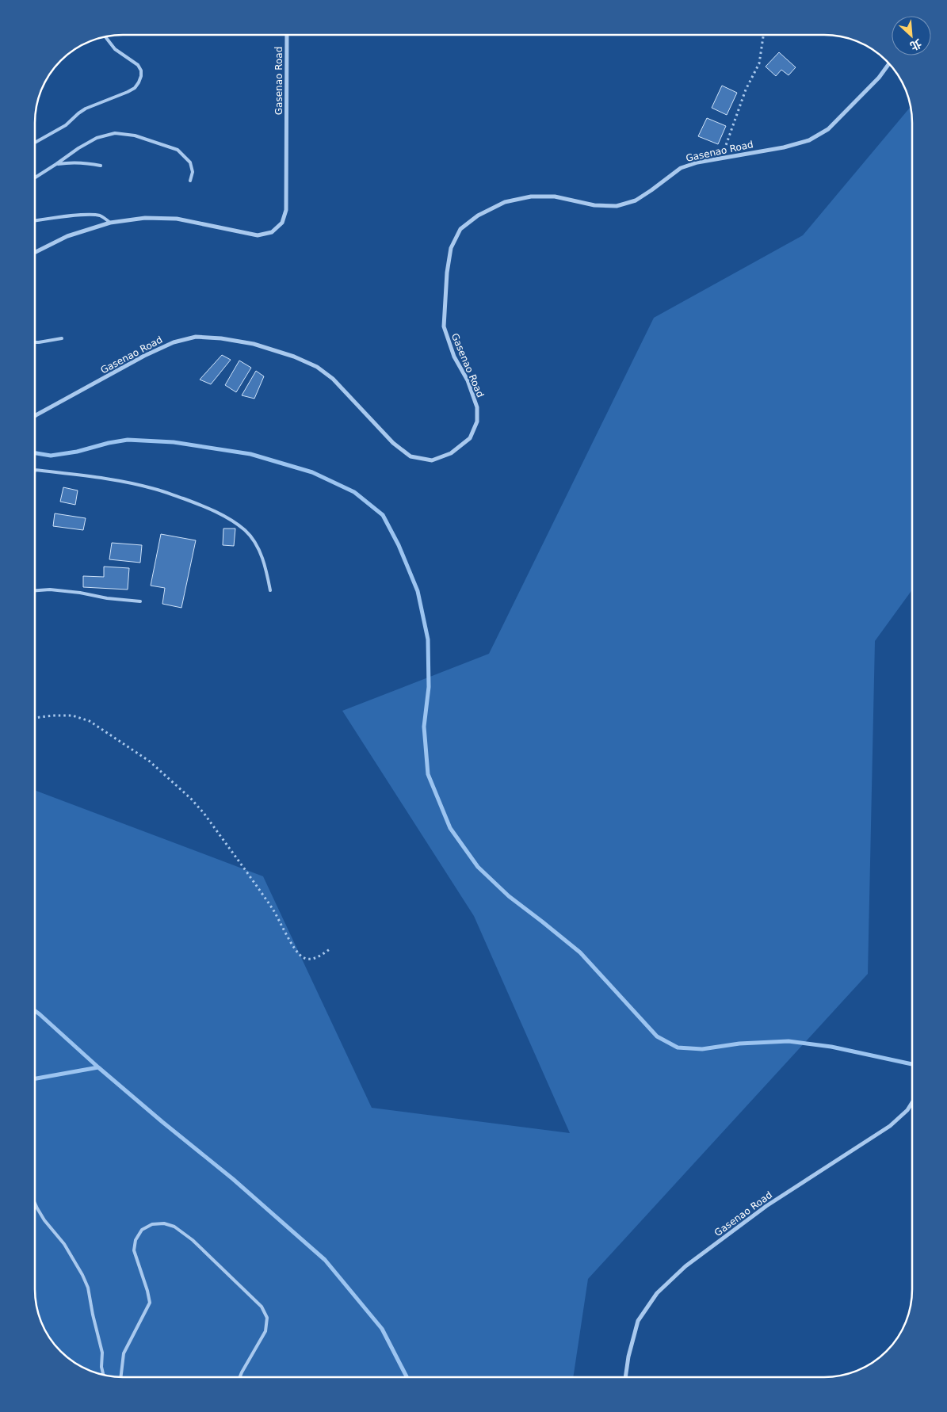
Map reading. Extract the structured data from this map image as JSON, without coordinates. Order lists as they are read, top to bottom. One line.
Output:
{"streets":{"street":["Gasenao Road"]},"north":"bottom right"}
